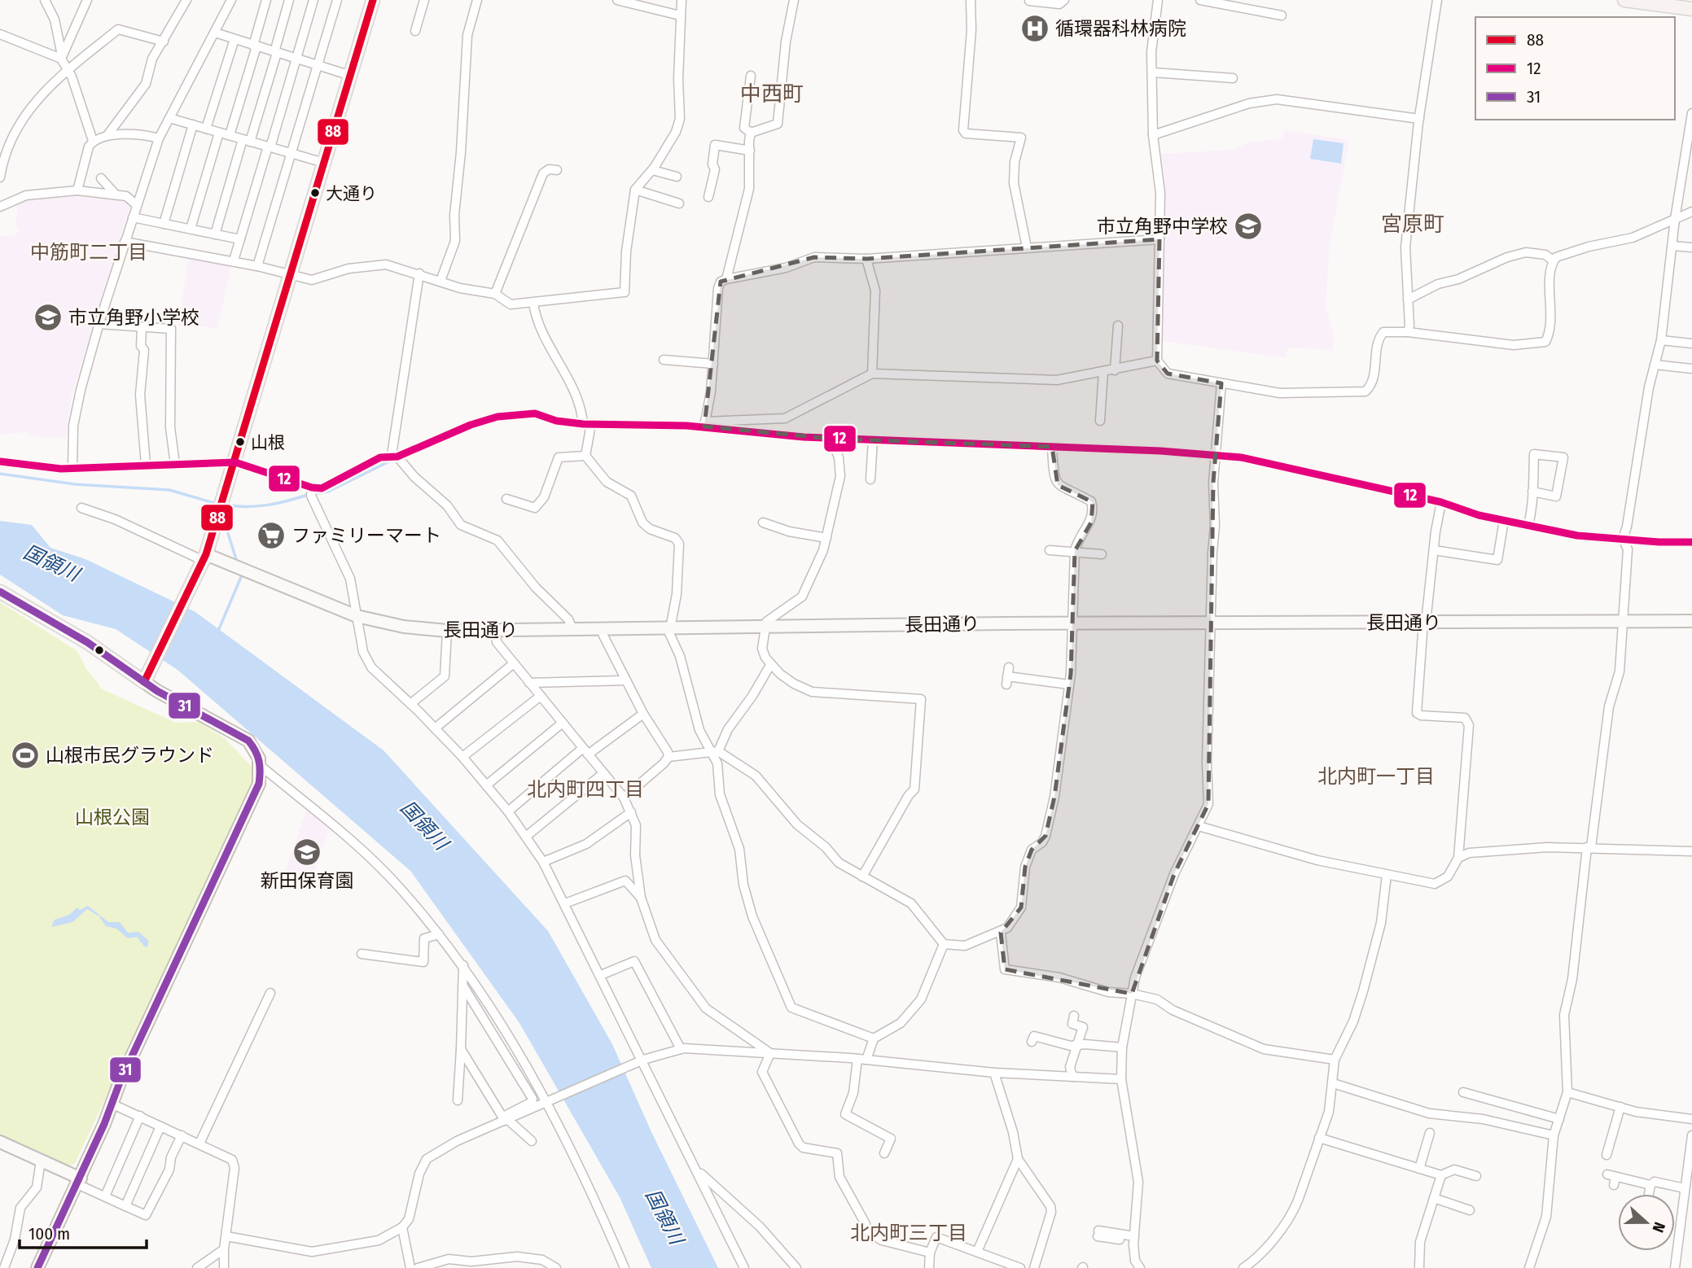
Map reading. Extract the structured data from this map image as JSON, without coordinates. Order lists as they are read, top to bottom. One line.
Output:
{"streets":{"street":["長田通り"]},"districts":["中西町","宮原町","中筋町二丁目","北内町一丁目","北内町四丁目","北内町三丁目"],"water":["国領川"],"parks":["山根公園"],"places":{"hospital":["循環器科林病院"],"other":["大通り","山根"],"school or university":["市立角野中学校","市立角野小学校","新田保育園"],"supermarket":["ファミリーマート"],"sports":["山根市民グラウンド"]},"lines":["transit line 88","transit line 12","transit line 31"],"legend":["88","12","31"],"scale_bar":"100 m","north":"right"}
